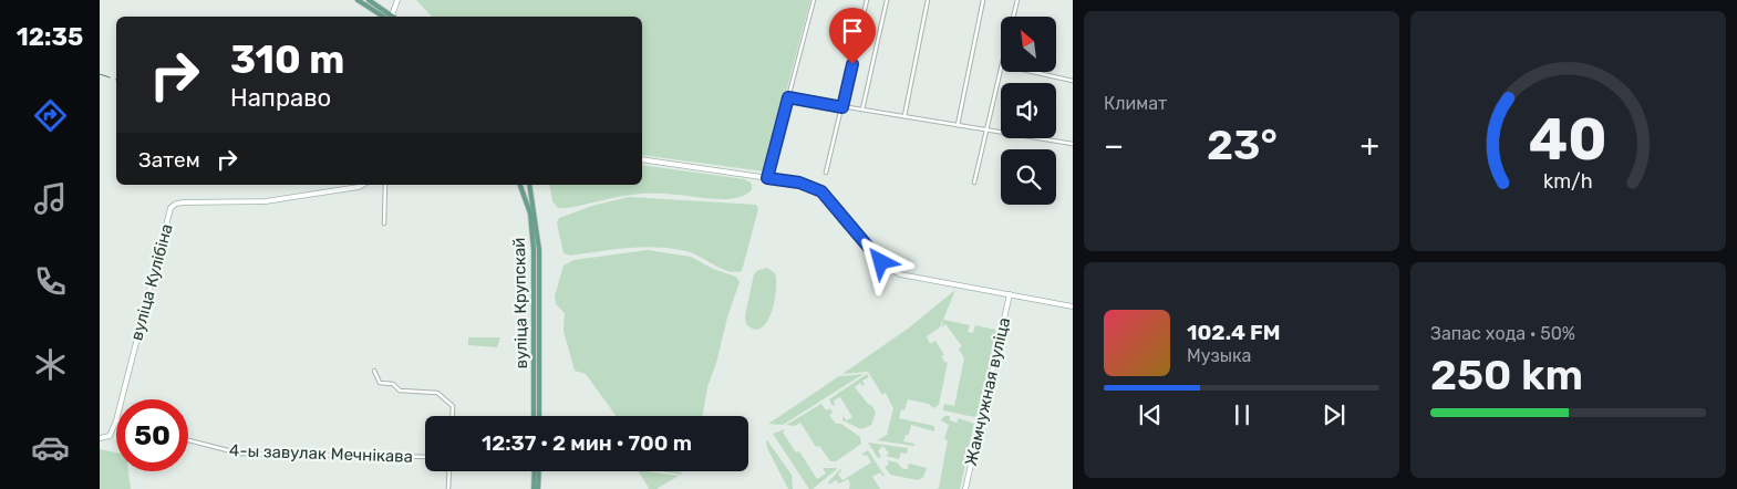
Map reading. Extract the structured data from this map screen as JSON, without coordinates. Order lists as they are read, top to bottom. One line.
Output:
{"streets":{"main road":["вуліца Кулібіна","вуліца Крупскай","Жамчужная вуліца"],"street":["4-ы завулак Мечнікава"]},"north":"top left","page":{"tabs":"12:35","tile":["Климат",["Запас хода · 50%","250 km"]],"turn":["310 m","Направо"],"heat":["−","23°","+"],"then":"Затем","song":["102.4 FM","Музыка"],"limit":"50","trip":"12:37 · 2 мин · 700 m","gauge":["40","km/h"]}}
